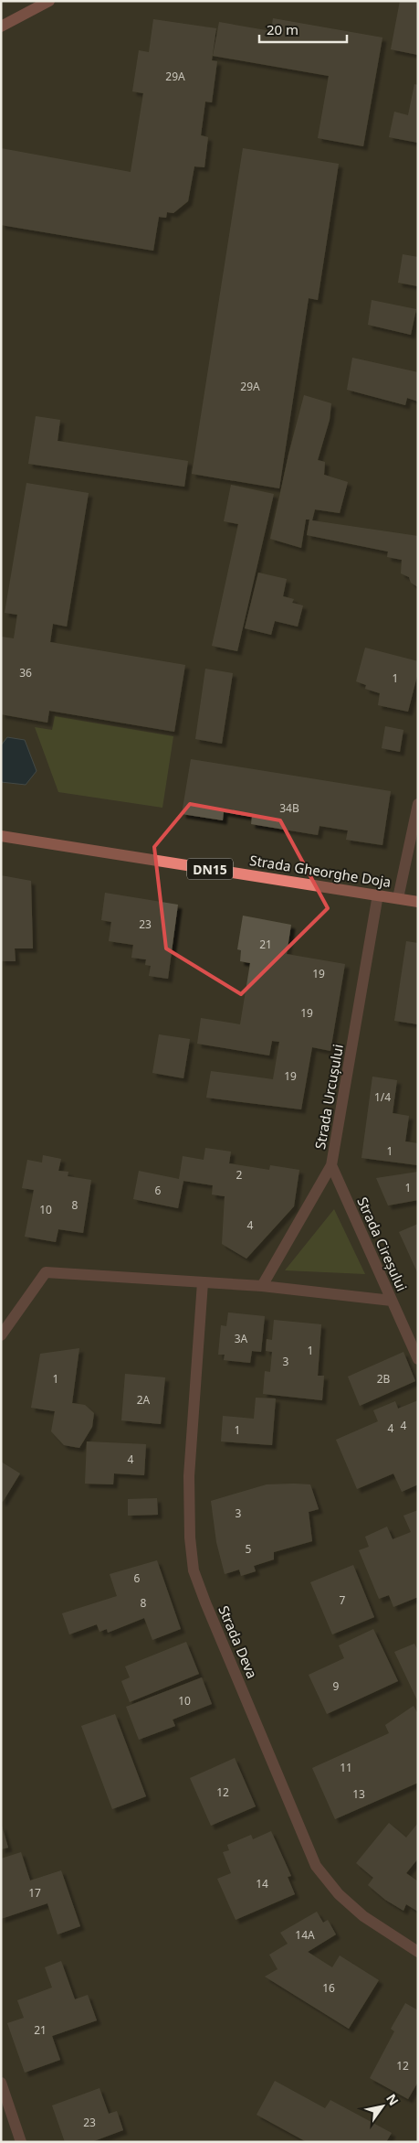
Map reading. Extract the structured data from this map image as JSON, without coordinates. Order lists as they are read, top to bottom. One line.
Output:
{"streets":{"main road":["DN15","Strada Gheorghe Doja"],"street":["Strada Urcușului","Strada Cireșului","Strada Deva"]},"crossings":[["Strada Gheorghe Doja","Strada Urcușului"],["Strada Urcușului","Strada Cireșului"]],"house_numbers":["29A","29A","36","1","34B","23","21","19","19","19","1/4","1","2","1","6","8","10","4","3A","1","3","1","2B","2A","4","4","1","4","3","5","6","7","8","9","10","11","12","13","14","17","14A","16","21","12","23"],"scale_bar":"20 m","north":"top right"}
